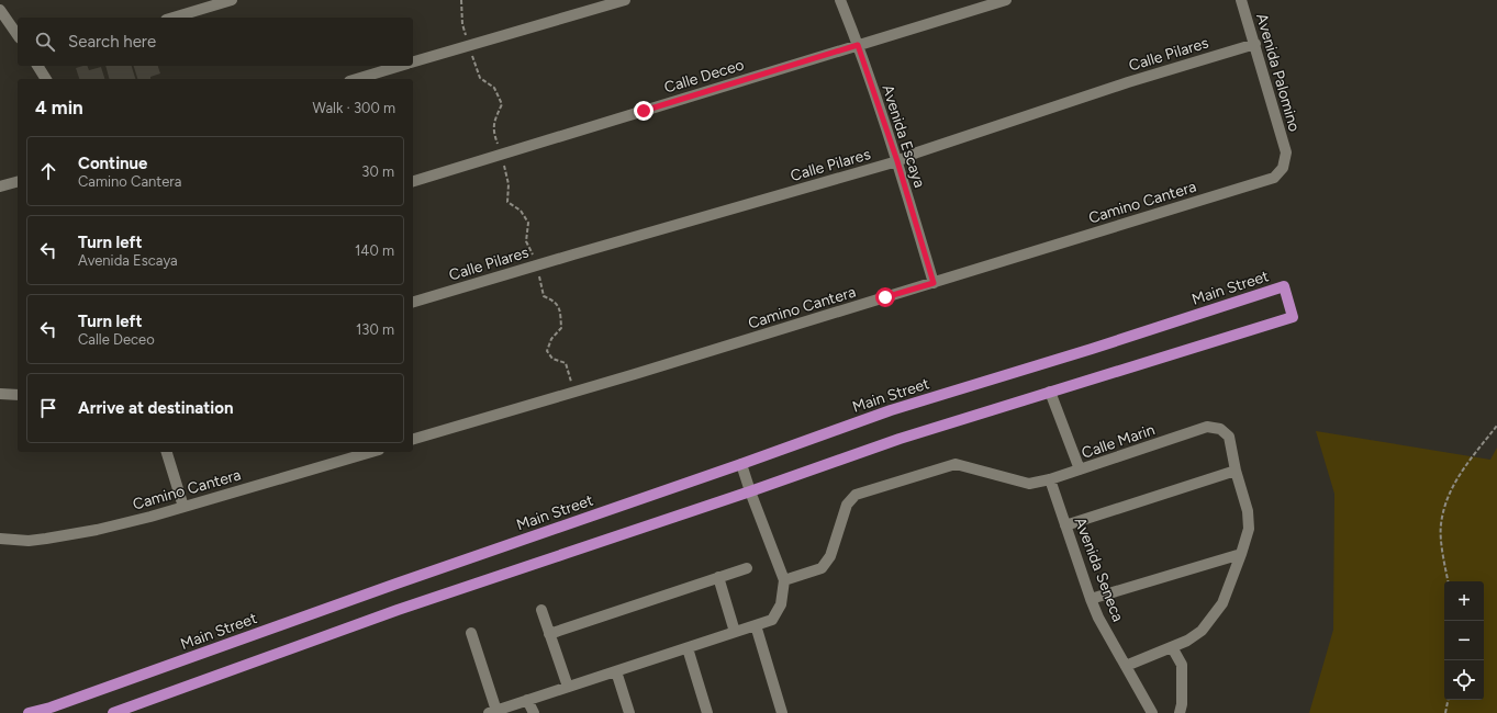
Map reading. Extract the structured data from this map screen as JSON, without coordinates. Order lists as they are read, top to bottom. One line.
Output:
{"streets":{"main road":["Main Street"],"street":["Calle Pilares","Avenida Palomino","Calle Deceo","Avenida Escaya","Camino Cantera","Calle Marin","Avenida Seneca"]},"crossings":[["Calle Pilares","Avenida Palomino"],["Calle Pilares","Avenida Escaya"],["Avenida Palomino","Camino Cantera"],["Calle Deceo","Avenida Escaya"],["Avenida Escaya","Camino Cantera"],["Calle Marin","Avenida Seneca"]],"page":{"search":"Search here","heading":["4 min","Walk · 300 m"],"list":[["Continue","Camino Cantera","30 m"],["Turn left","Avenida Escaya","140 m"],["Turn left","Calle Deceo","130 m"],"Arrive at destination"],"map_buttons":["+","−"]}}
